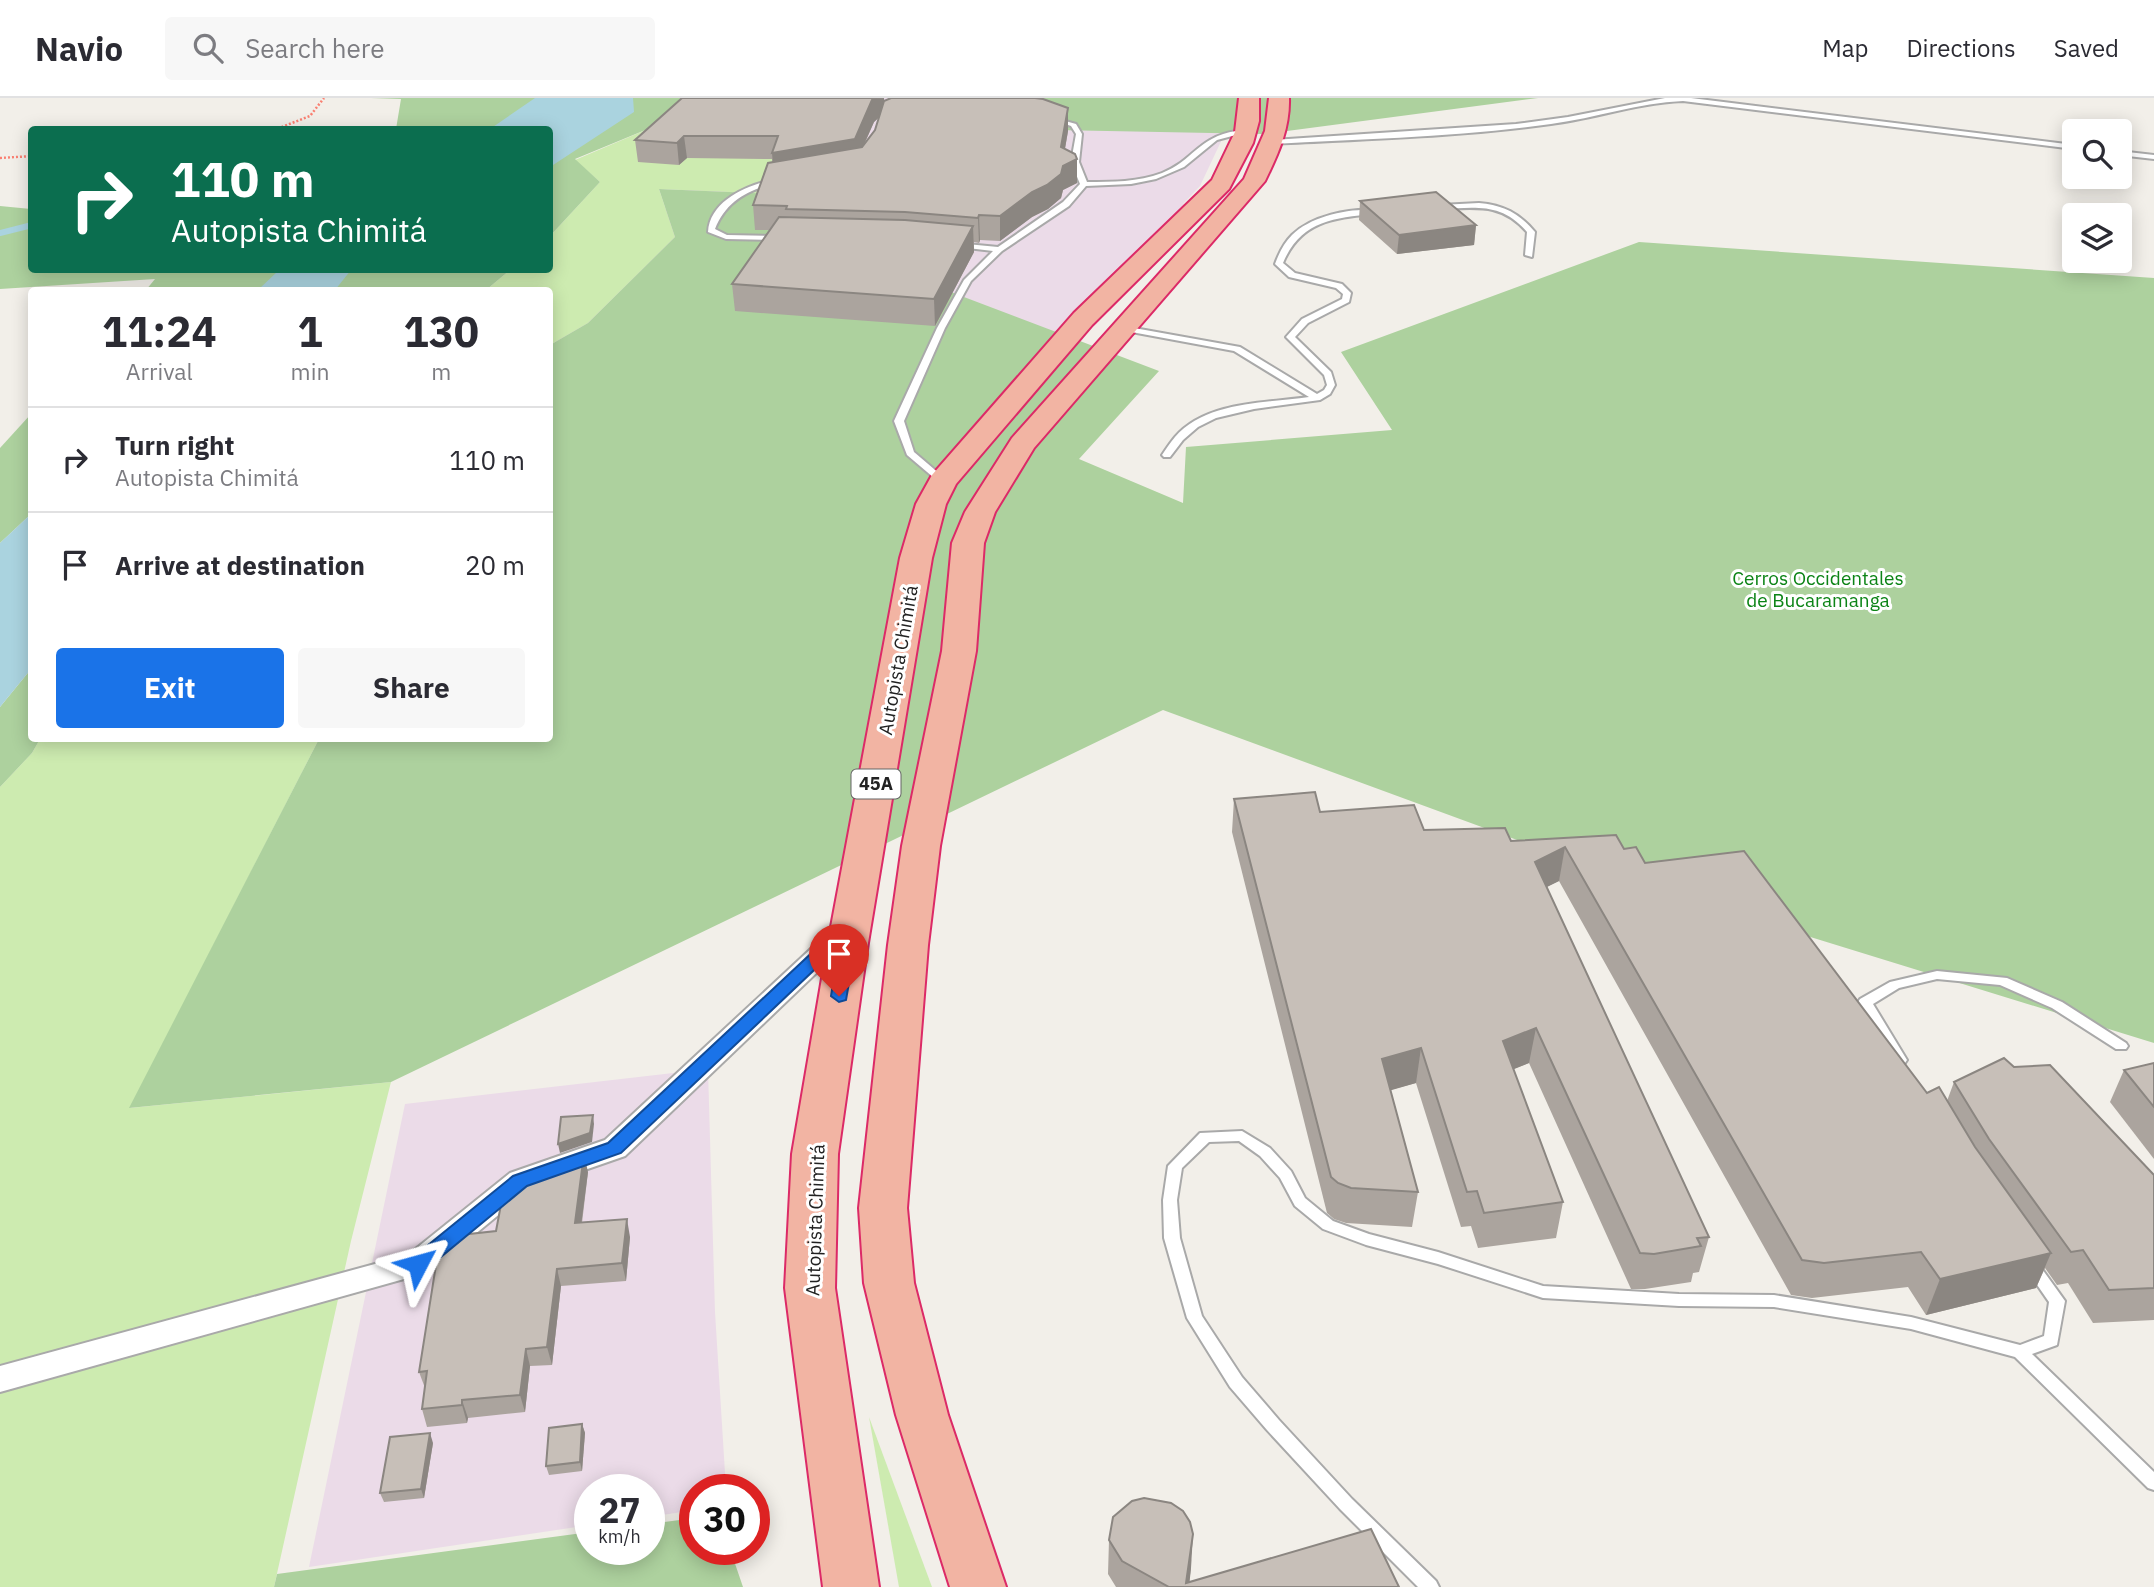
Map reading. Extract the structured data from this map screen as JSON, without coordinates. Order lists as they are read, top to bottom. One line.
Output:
{"streets":{"highway":["Autopista Chimitá","45A"]},"parks":["Cerros Occidentales de Bucaramanga"],"page":{"header":"Navio","search":"Search here","nav":["Map","Directions","Saved"],"turn":["110 m","Autopista Chimitá"],"eta":["11:24","Arrival","1","min","130","m"],"list":[{"name":"Turn right","note":"Autopista Chimitá","value":"110 m"},{"name":"Arrive at destination","value":"20 m"}],"buttons":["Exit","Share"],"speed":"27 km/h","limit":"30"}}
